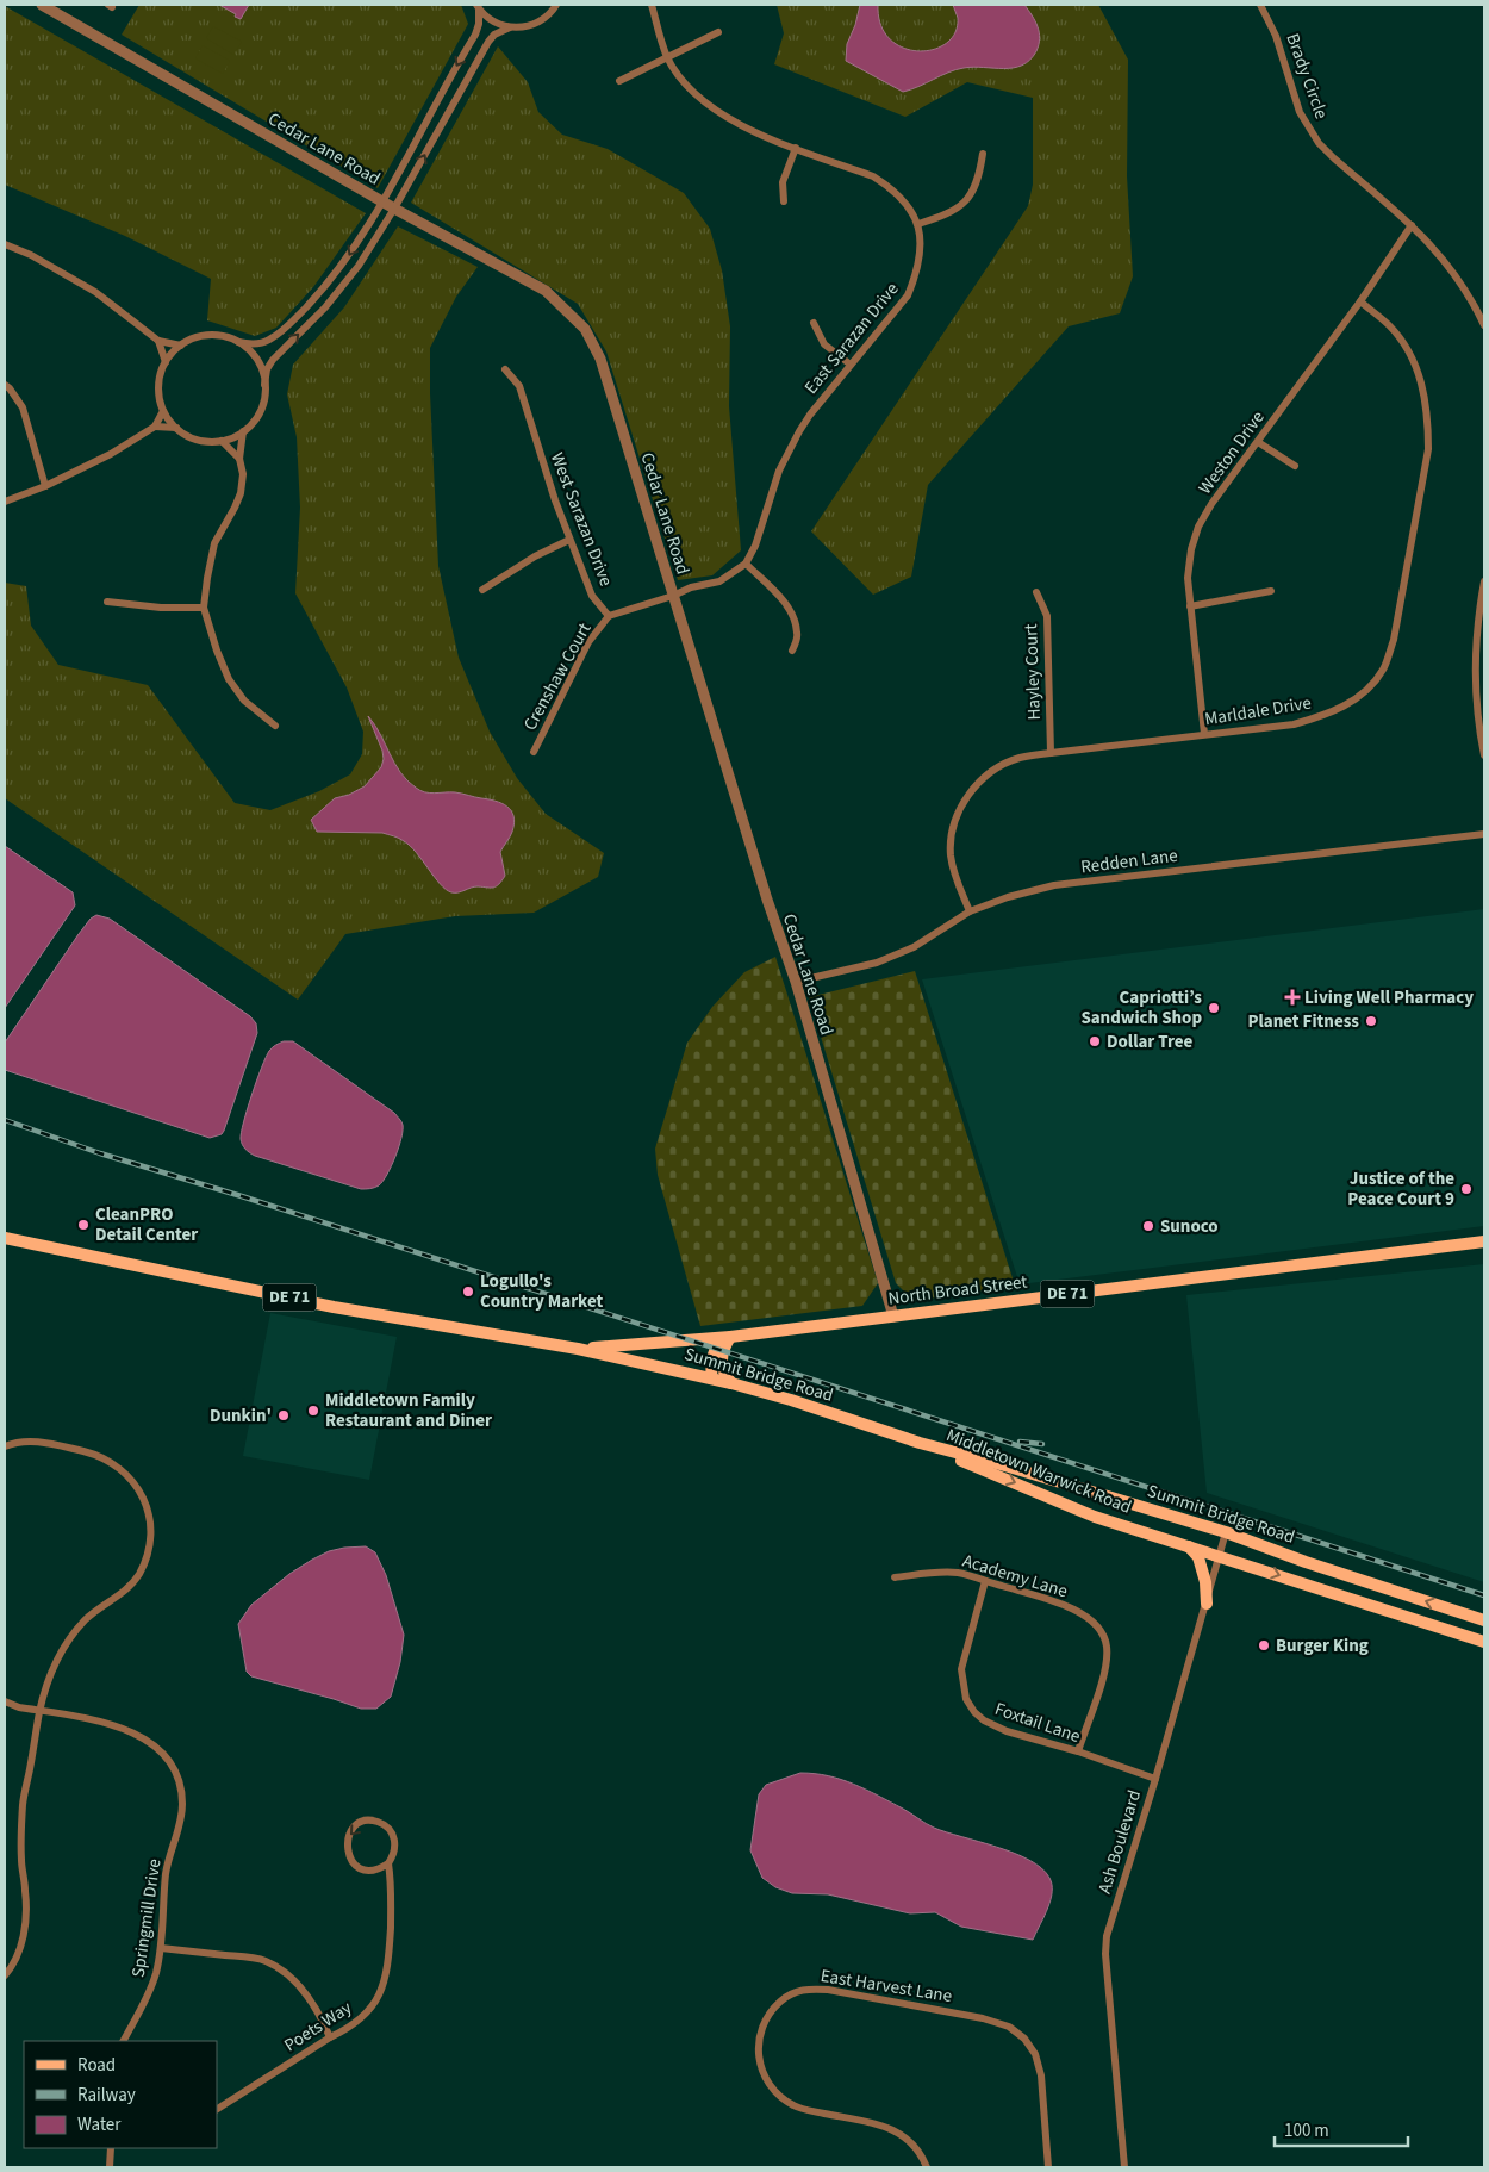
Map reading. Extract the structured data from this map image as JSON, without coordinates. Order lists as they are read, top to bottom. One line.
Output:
{"streets":{"main road":["North Broad Street","DE 71","Summit Bridge Road","Middletown Warwick Road"],"street":["Brady Circle","Cedar Lane Road","East Sarazan Drive","Weston Drive","West Sarazan Drive","Hayley Court","Crenshaw Court","Marldale Drive","Redden Lane","Academy Lane","Foxtail Lane","Ash Boulevard","Springmill Drive","East Harvest Lane","Poets Way"]},"crossings":[["Brady Circle","Weston Drive"],["Cedar Lane Road","Redden Lane"],["Cedar Lane Road","North Broad Street"],["Weston Drive","Marldale Drive"],["West Sarazan Drive","Crenshaw Court"],["Hayley Court","Marldale Drive"],["Marldale Drive","Redden Lane"],["North Broad Street","Summit Bridge Road"],["Summit Bridge Road","Middletown Warwick Road"],["Summit Bridge Road","Ash Boulevard"],["Middletown Warwick Road","Ash Boulevard"],["Academy Lane","Foxtail Lane"],["Foxtail Lane","Ash Boulevard"]],"one_way":["Middletown Warwick Road"],"places":{"health":["Living Well Pharmacy"],"other":["Capriotti’s Sandwich Shop","Planet Fitness","Dollar Tree","Justice of the Peace Court 9","CleanPRO Detail Center","Sunoco","Logullo's Country Market","Middletown Family Restaurant and Diner","Dunkin'","Burger King"]},"legend":["Road","Railway","Water"],"scale_bar":"100 m"}
